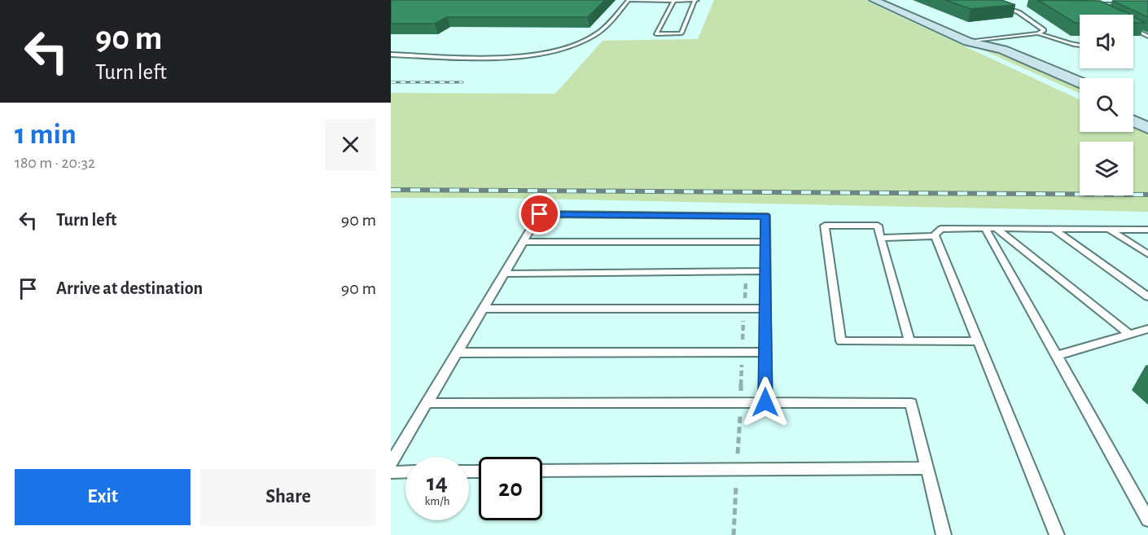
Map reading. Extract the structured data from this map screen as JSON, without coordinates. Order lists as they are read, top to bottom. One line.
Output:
{"page":{"turn":["90 m","Turn left"],"heading":["1 min","180 m · 20:32"],"list":[{"name":"Turn left","value":"90 m"},{"name":"Arrive at destination","value":"90 m"}],"speed":"14 km/h","limit":"20","buttons":["Exit","Share"]}}
